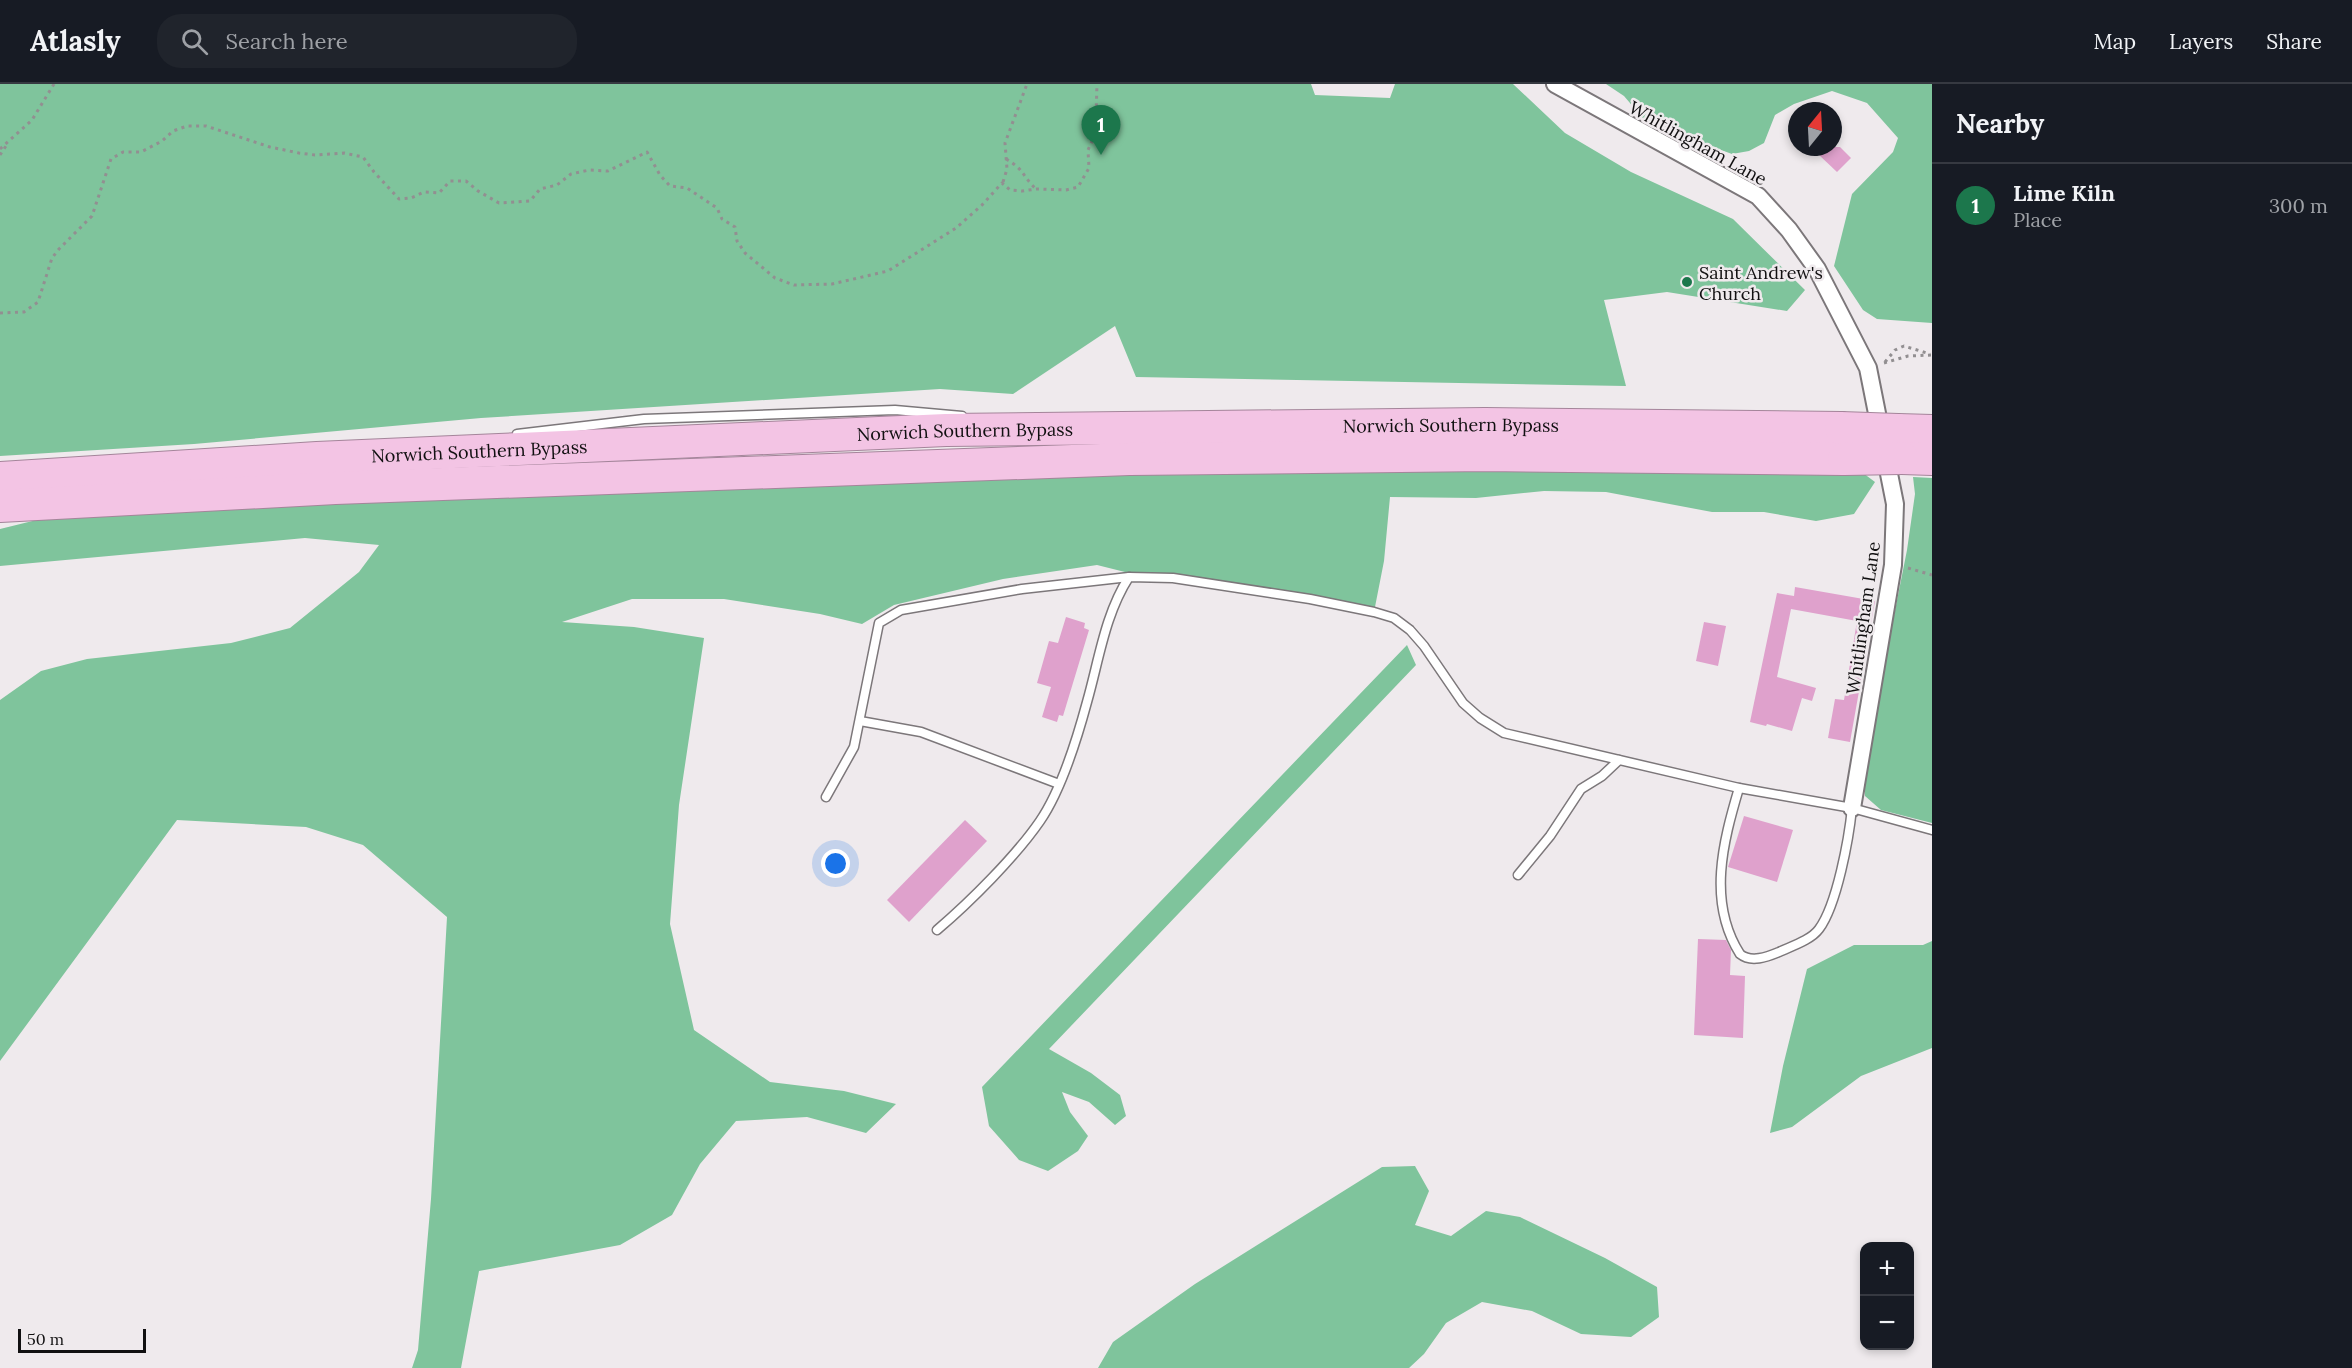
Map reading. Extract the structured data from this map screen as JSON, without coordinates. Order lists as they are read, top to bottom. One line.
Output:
{"streets":{"highway":["Norwich Southern Bypass"],"street":["Whitlingham Lane"]},"places":["Saint Andrew's Church"],"scale_bar":"50 m","north":"top","page":{"header":"Atlasly","search":"Search here","nav":["Map","Layers","Share"],"heading":"Nearby","pins":"1","list":[{"mark":"1","name":"Lime Kiln","note":"Place","value":"300 m"}],"map_buttons":["+","−"],"scale":"50 m"}}
